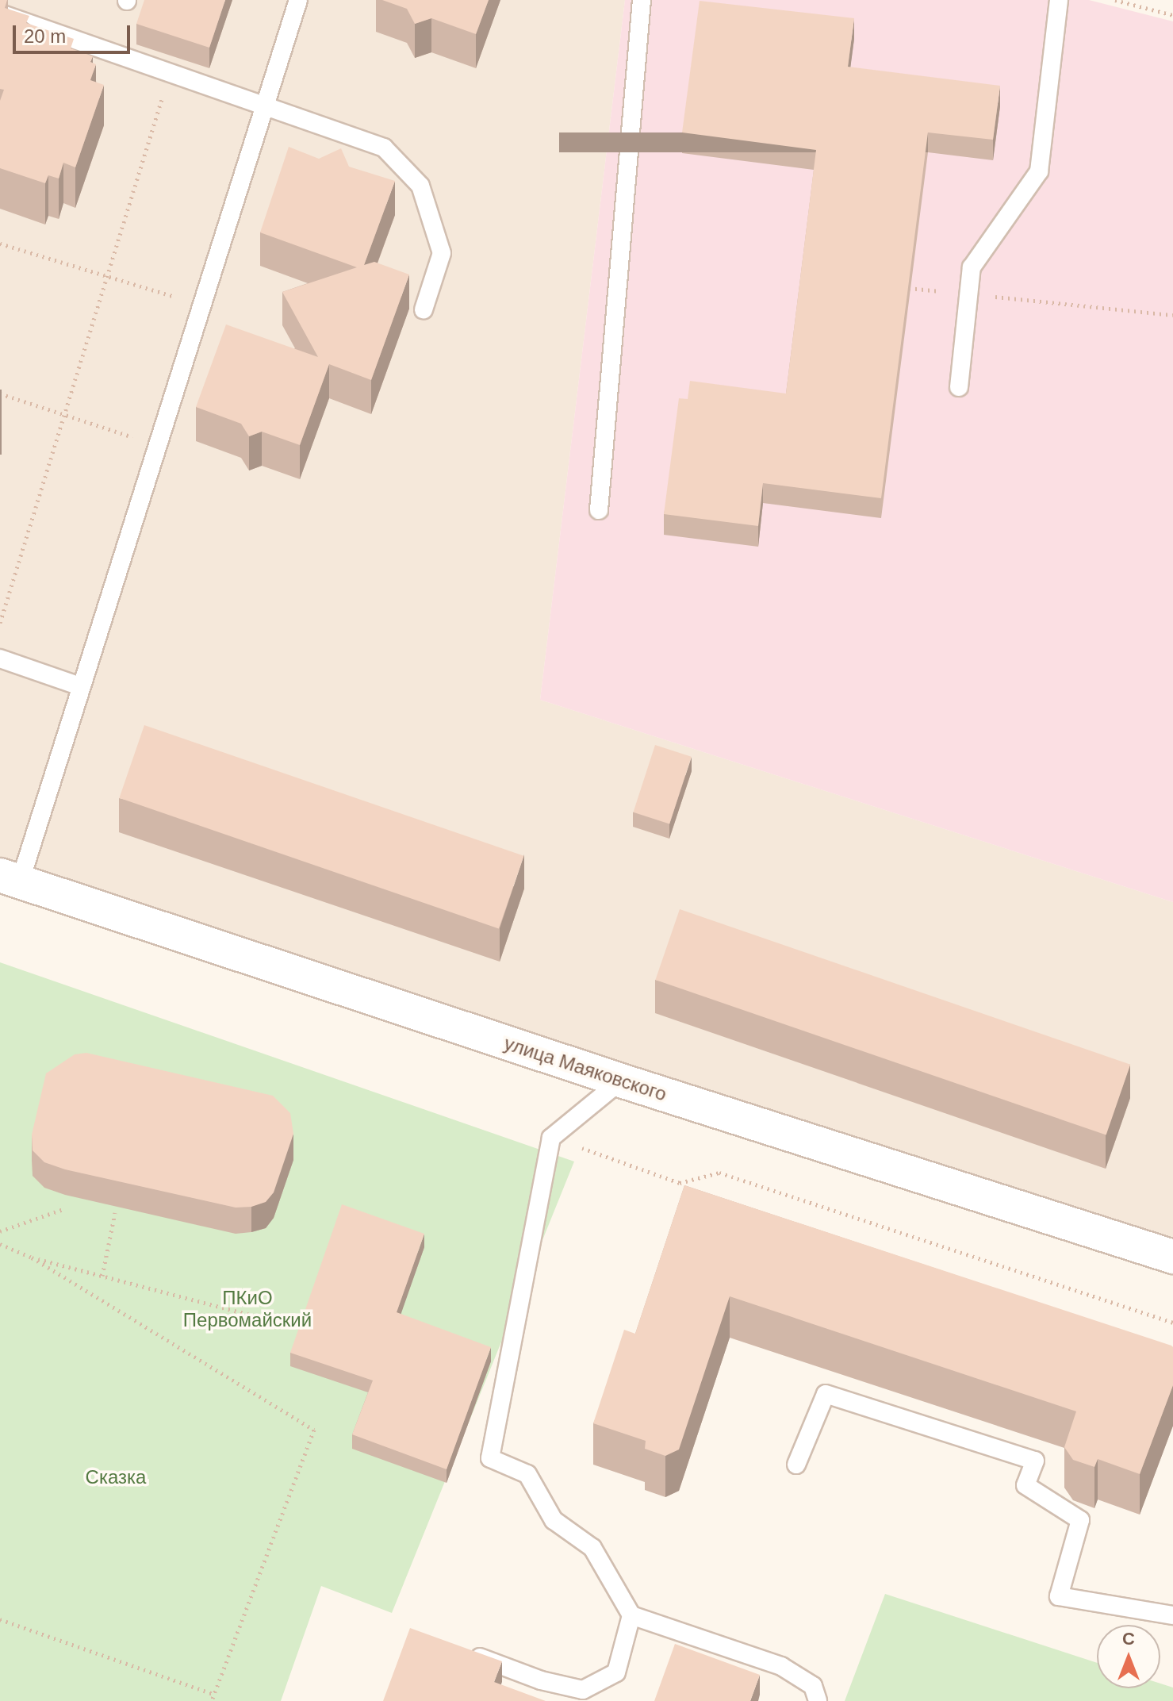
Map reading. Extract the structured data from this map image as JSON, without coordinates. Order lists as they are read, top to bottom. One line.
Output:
{"streets":{"street":["улица Маяковского"]},"parks":["ПКиО Первомайский","Сказка"],"scale_bar":"20 m","north":"top"}
